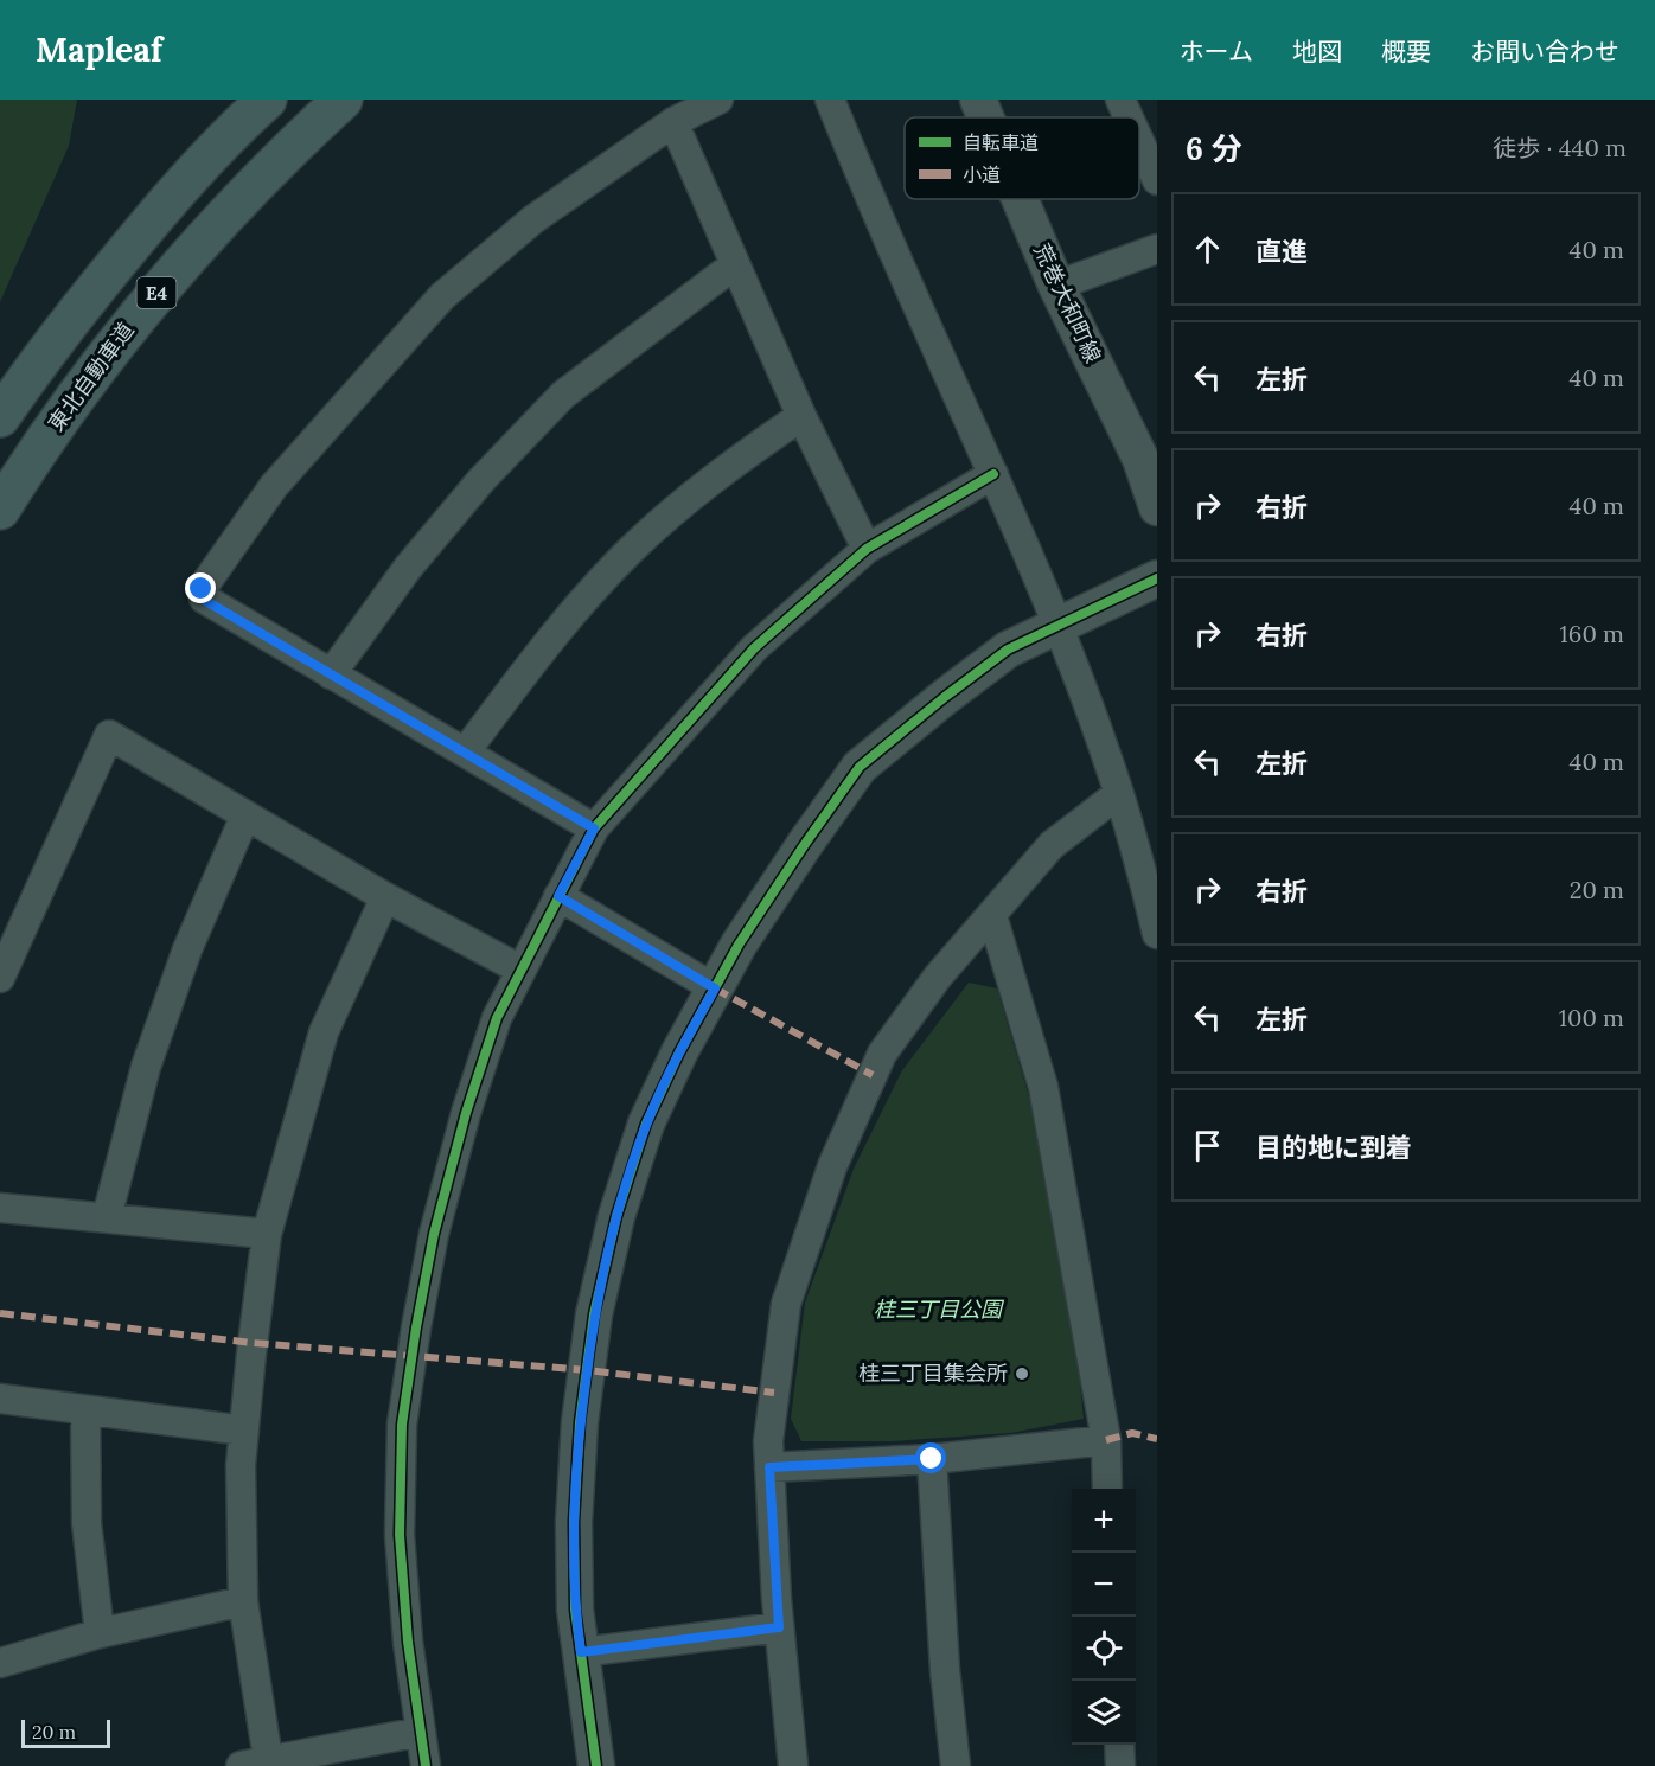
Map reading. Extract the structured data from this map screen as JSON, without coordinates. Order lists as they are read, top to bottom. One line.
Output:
{"streets":{"highway":["E4","東北自動車道"],"street":["荒巻大和町線"]},"parks":["桂三丁目公園"],"places":["桂三丁目集会所"],"legend":["自転車道","小道"],"scale_bar":"20 m","page":{"header":"Mapleaf","nav":["ホーム","地図","概要","お問い合わせ"],"heading":["6 分","徒歩 · 440 m"],"list":[["直進","40 m"],["左折","40 m"],["右折","40 m"],["右折","160 m"],["左折","40 m"],["右折","20 m"],["左折","100 m"],"目的地に到着"],"map_buttons":["+","−"],"scale":"20 m"}}
